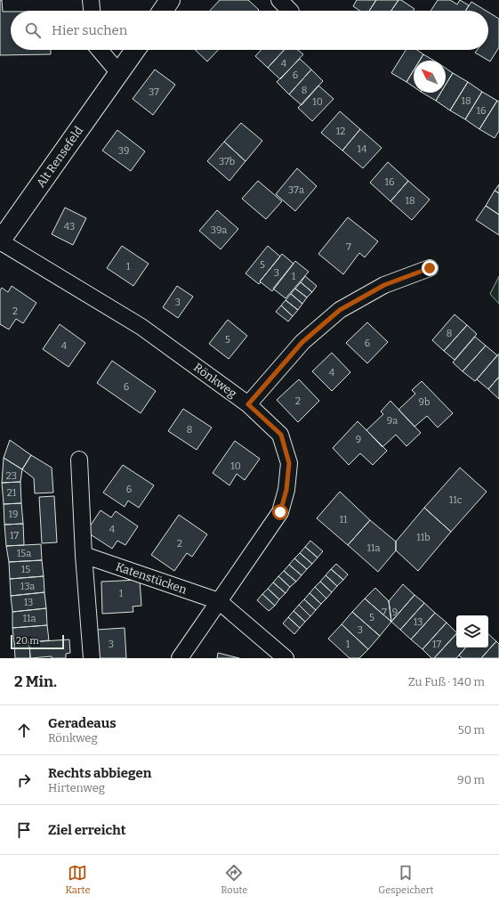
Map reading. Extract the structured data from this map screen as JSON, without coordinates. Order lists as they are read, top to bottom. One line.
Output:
{"streets":{"main road":["Alt Rensefeld"],"street":["Rönkweg","Katenstücken"]},"crossings":[["Alt Rensefeld","Rönkweg"],["Rönkweg","Katenstücken"]],"house_numbers":["4","6","8","37","18","10","16","12","14","39","37b","16","37a","18","43","39a","7","5","1","3","1","3","2","8","5","6","4","4","6","2","9b","9a","8","9","10","23","6","21","11c","19","11","4","17","11b","2","11a","15a","15","13a","1","13","7","9","5","11a","13","3","3","1","17"],"scale_bar":"20 m","north":"top left","page":{"search":"Hier suchen","scale":"20 m","heading":["2 Min.","Zu Fuß · 140 m"],"list":[["Geradeaus","Rönkweg","50 m"],["Rechts abbiegen","Hirtenweg","90 m"],"Ziel erreicht"],"nav":["Karte","Route","Gespeichert"]}}
